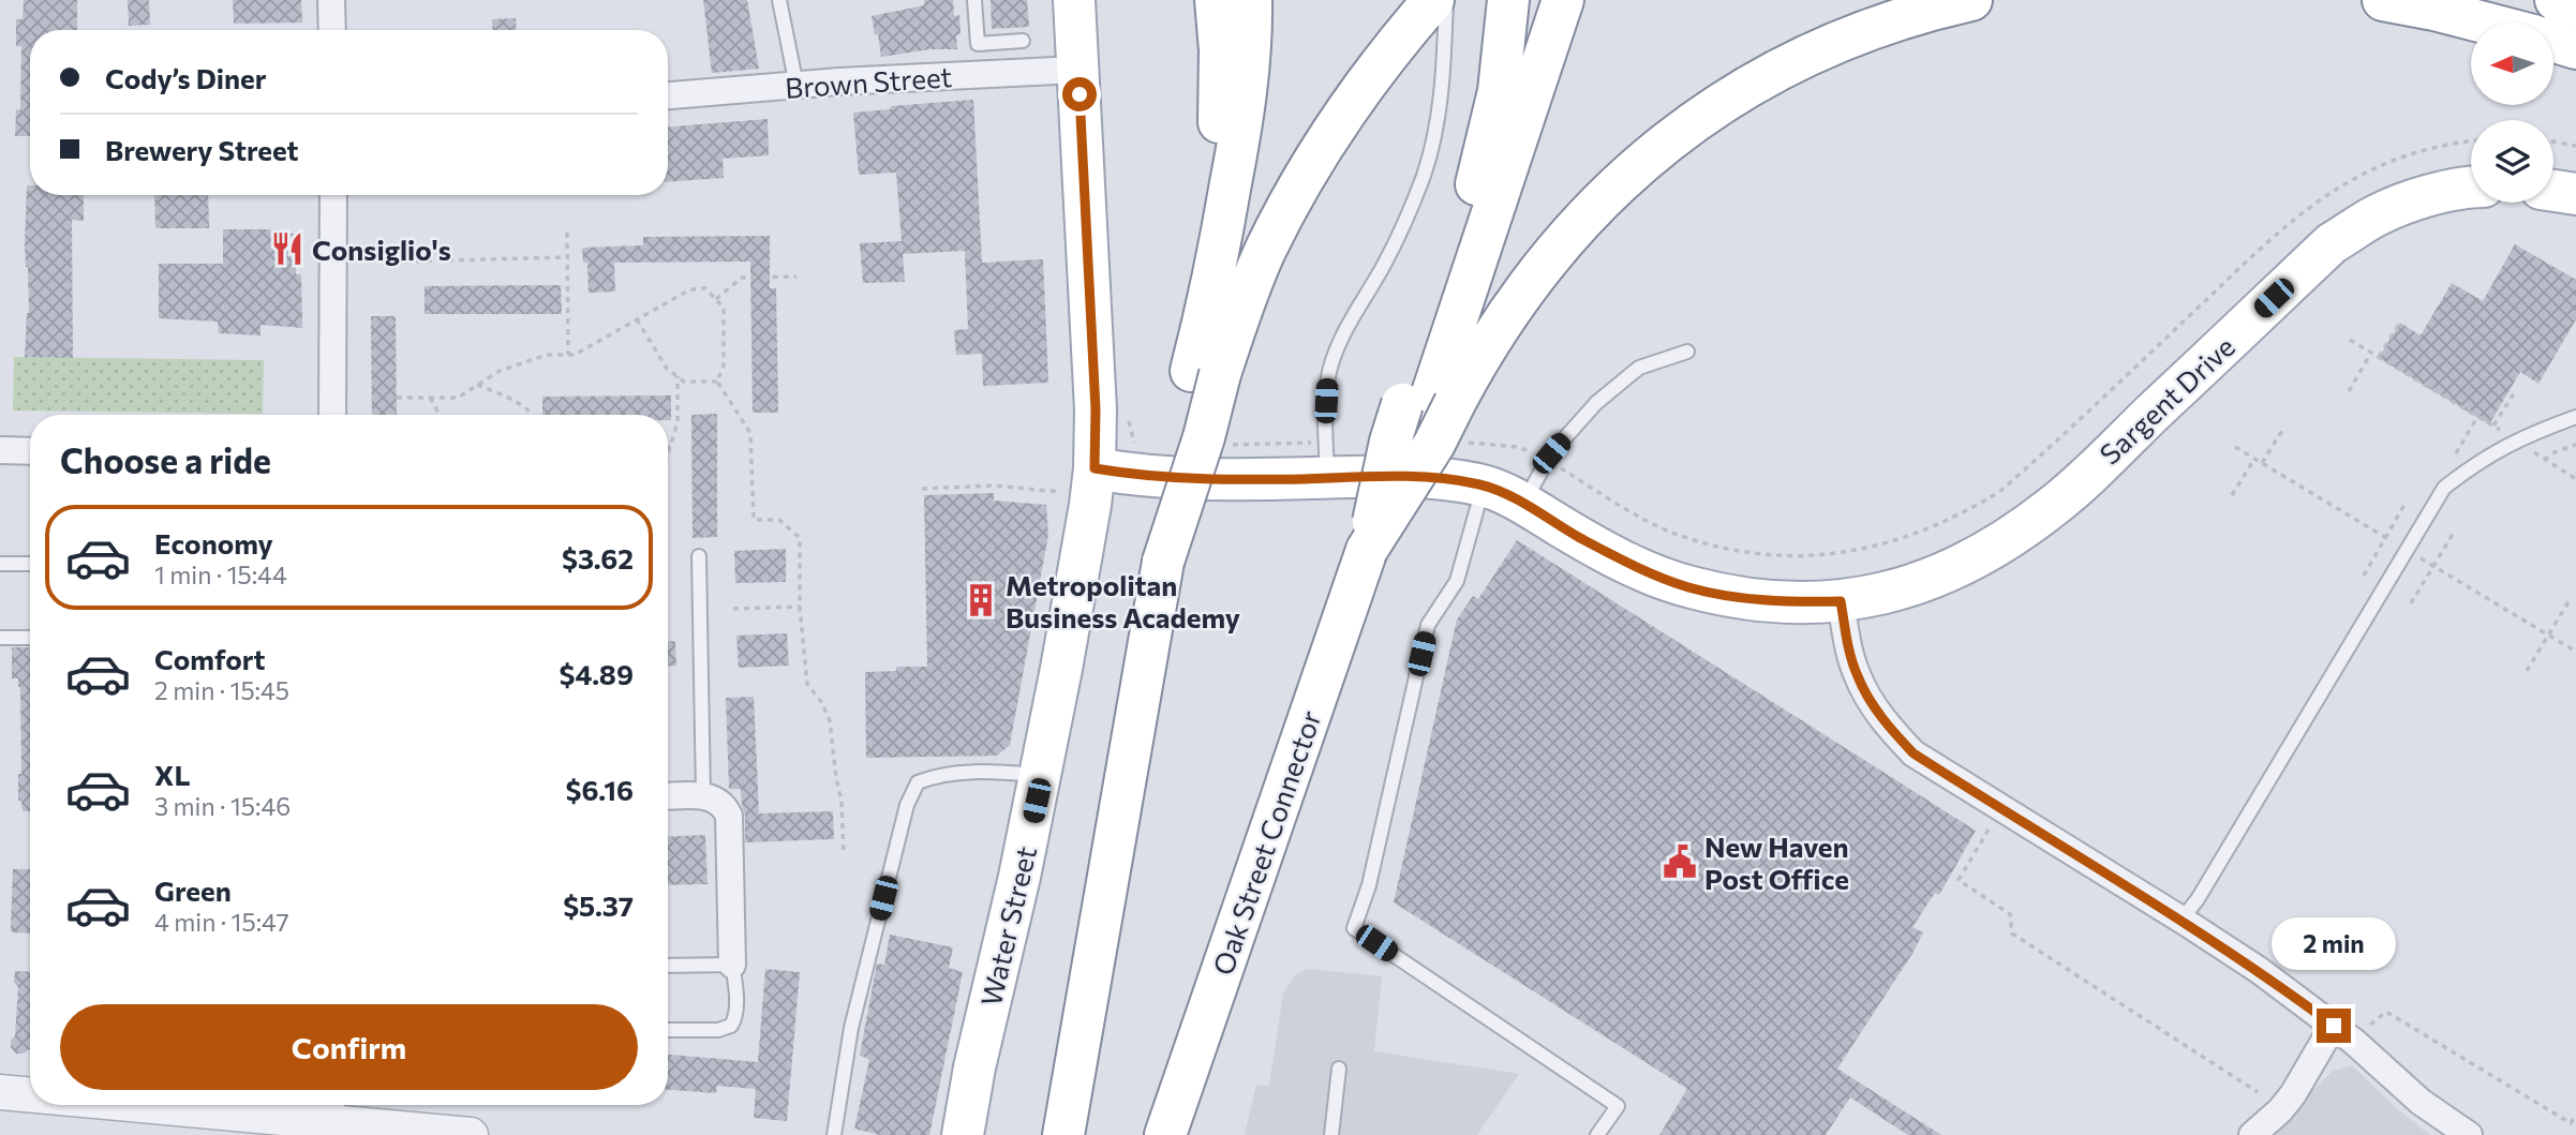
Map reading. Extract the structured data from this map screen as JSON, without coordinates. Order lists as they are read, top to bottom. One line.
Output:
{"streets":{"main road":["Sargent Drive","Oak Street Connector","Water Street"],"street":["Brown Street"]},"crossings":[["Brown Street","Water Street"],["Sargent Drive","Water Street"]],"places":{"restaurant":["Consiglio's"],"building":["Metropolitan Business Academy"],"public building":["New Haven Post Office"]},"north":"left","page":{"banner":["Cody’s Diner","Brewery Street"],"heading":"Choose a ride","list":[{"name":"Economy","note":"1 min · 15:44","value":"$3.62"},{"name":"Comfort","note":"2 min · 15:45","value":"$4.89"},{"name":"XL","note":"3 min · 15:46","value":"$6.16"},{"name":"Green","note":"4 min · 15:47","value":"$5.37"}],"bubble":"2 min","buttons":"Confirm"}}
